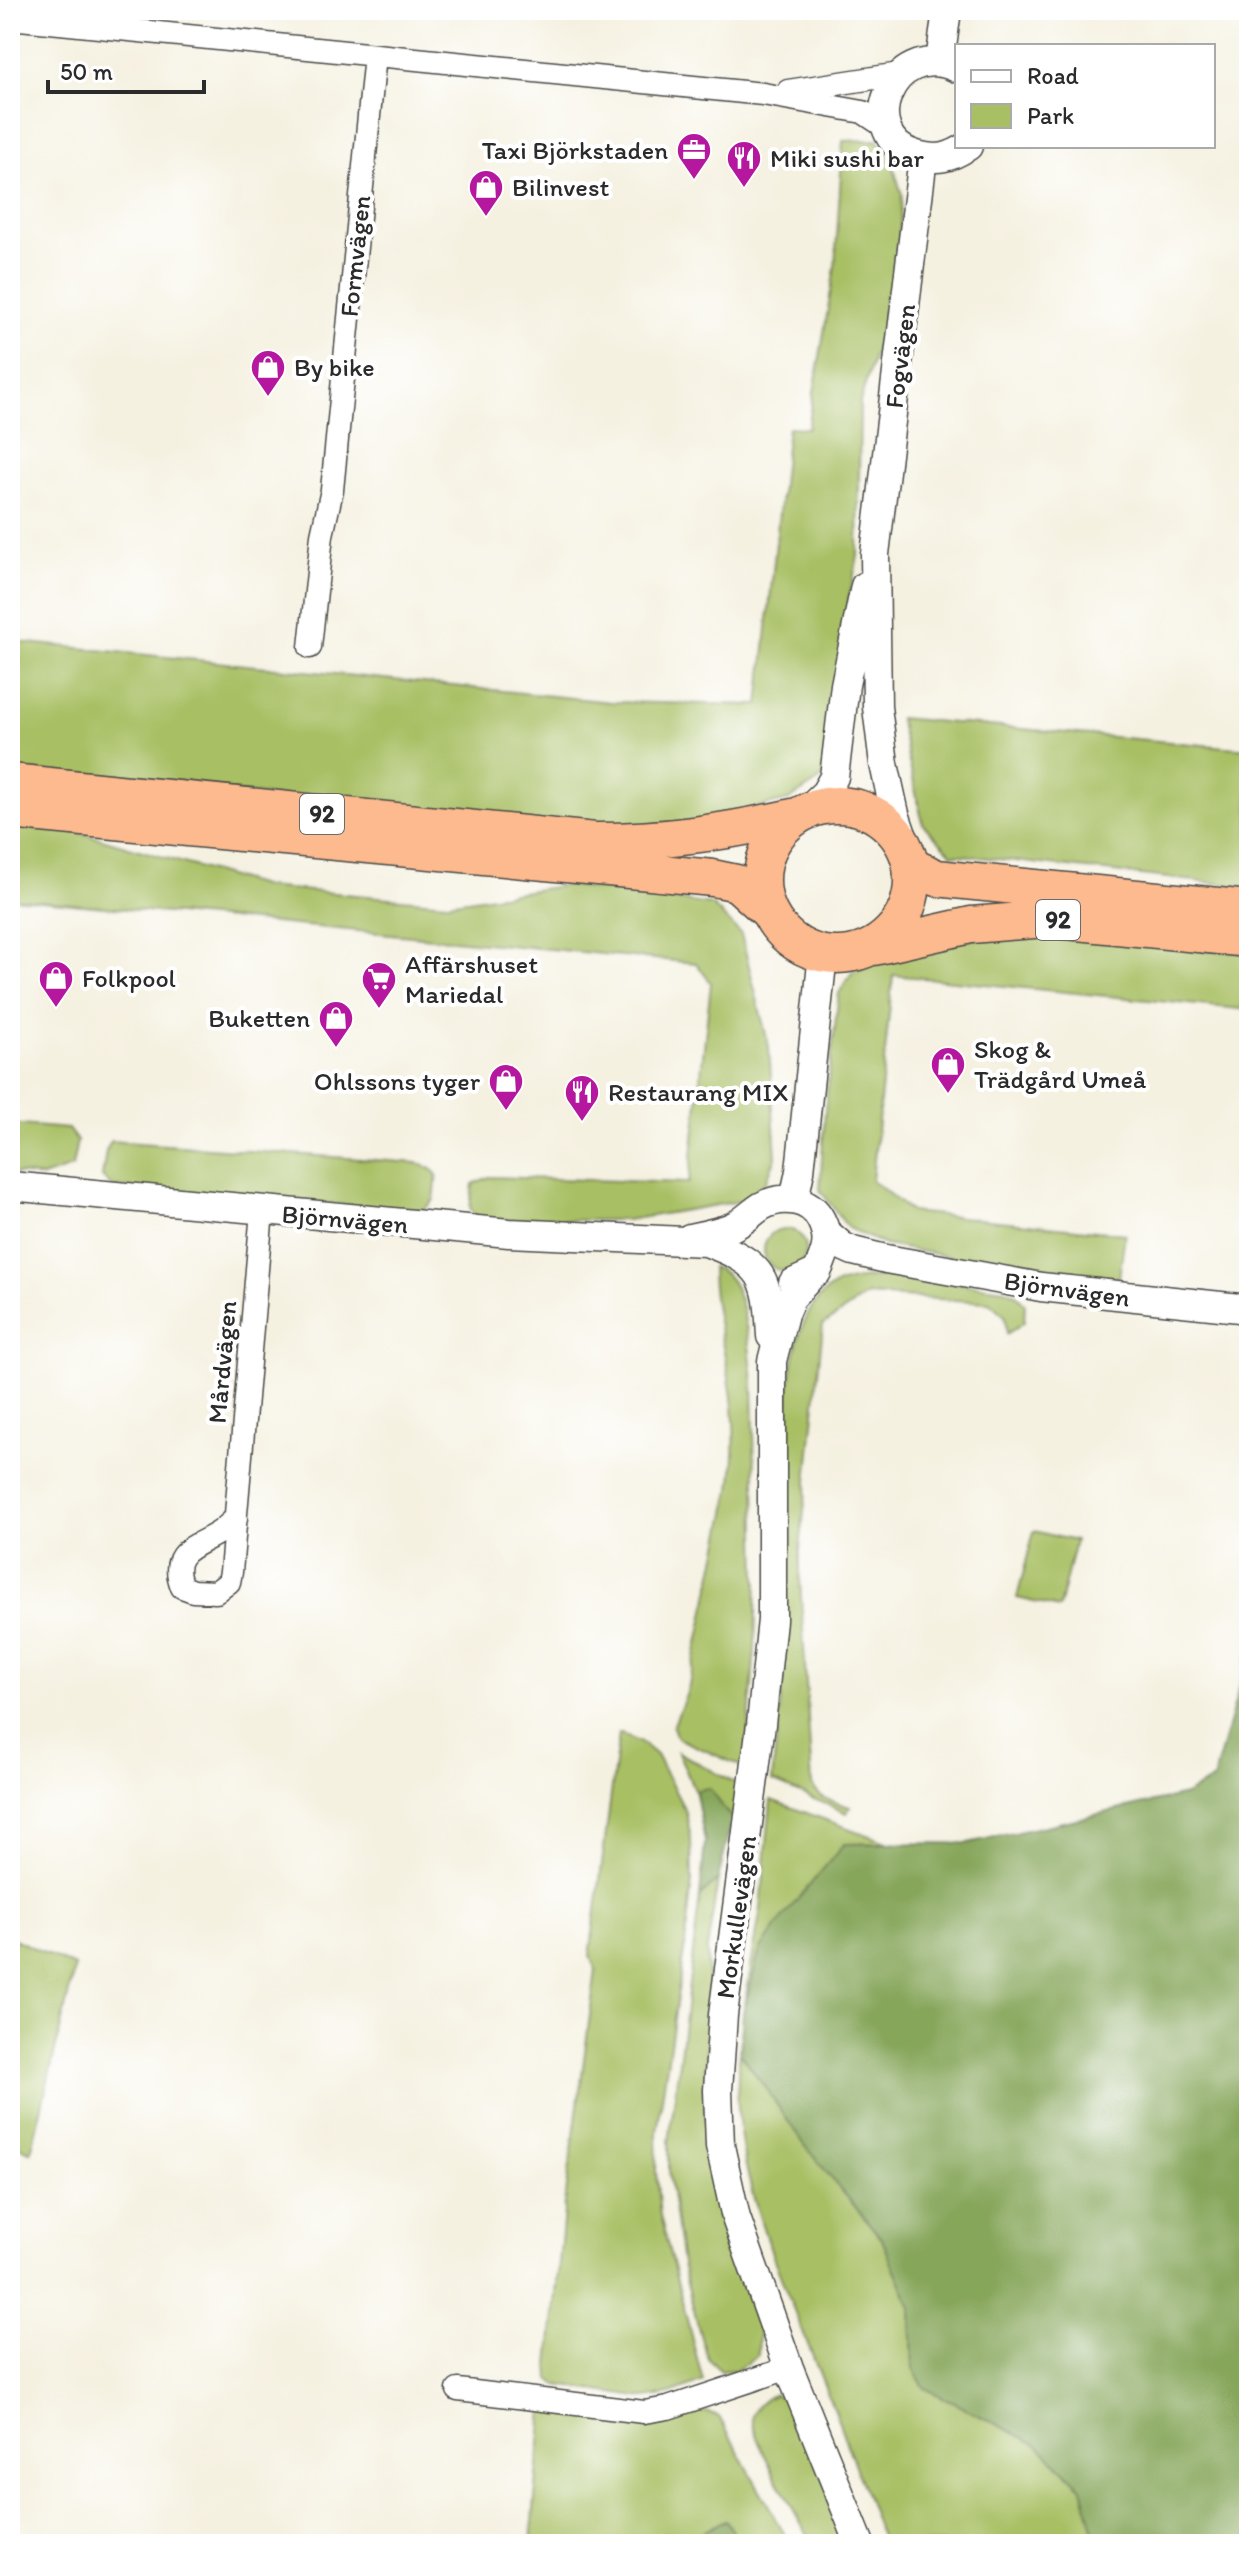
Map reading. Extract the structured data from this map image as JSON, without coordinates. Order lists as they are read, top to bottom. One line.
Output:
{"streets":{"highway":["92"],"street":["Formvägen","Fogvägen","Björnvägen","Mårdvägen","Morkullevägen"]},"crossings":[["Fogvägen","92"],["Björnvägen","Mårdvägen"],["Björnvägen","Morkullevägen"]],"places":{"office":["Taxi Björkstaden"],"restaurant":["Miki sushi bar","Restaurang MIX"],"shop":["Bilinvest","By bike","Folkpool","Buketten","Skog & Trädgård Umeå","Ohlssons tyger"],"supermarket":["Affärshuset Mariedal"]},"legend":["Road","Park"],"scale_bar":"50 m"}
